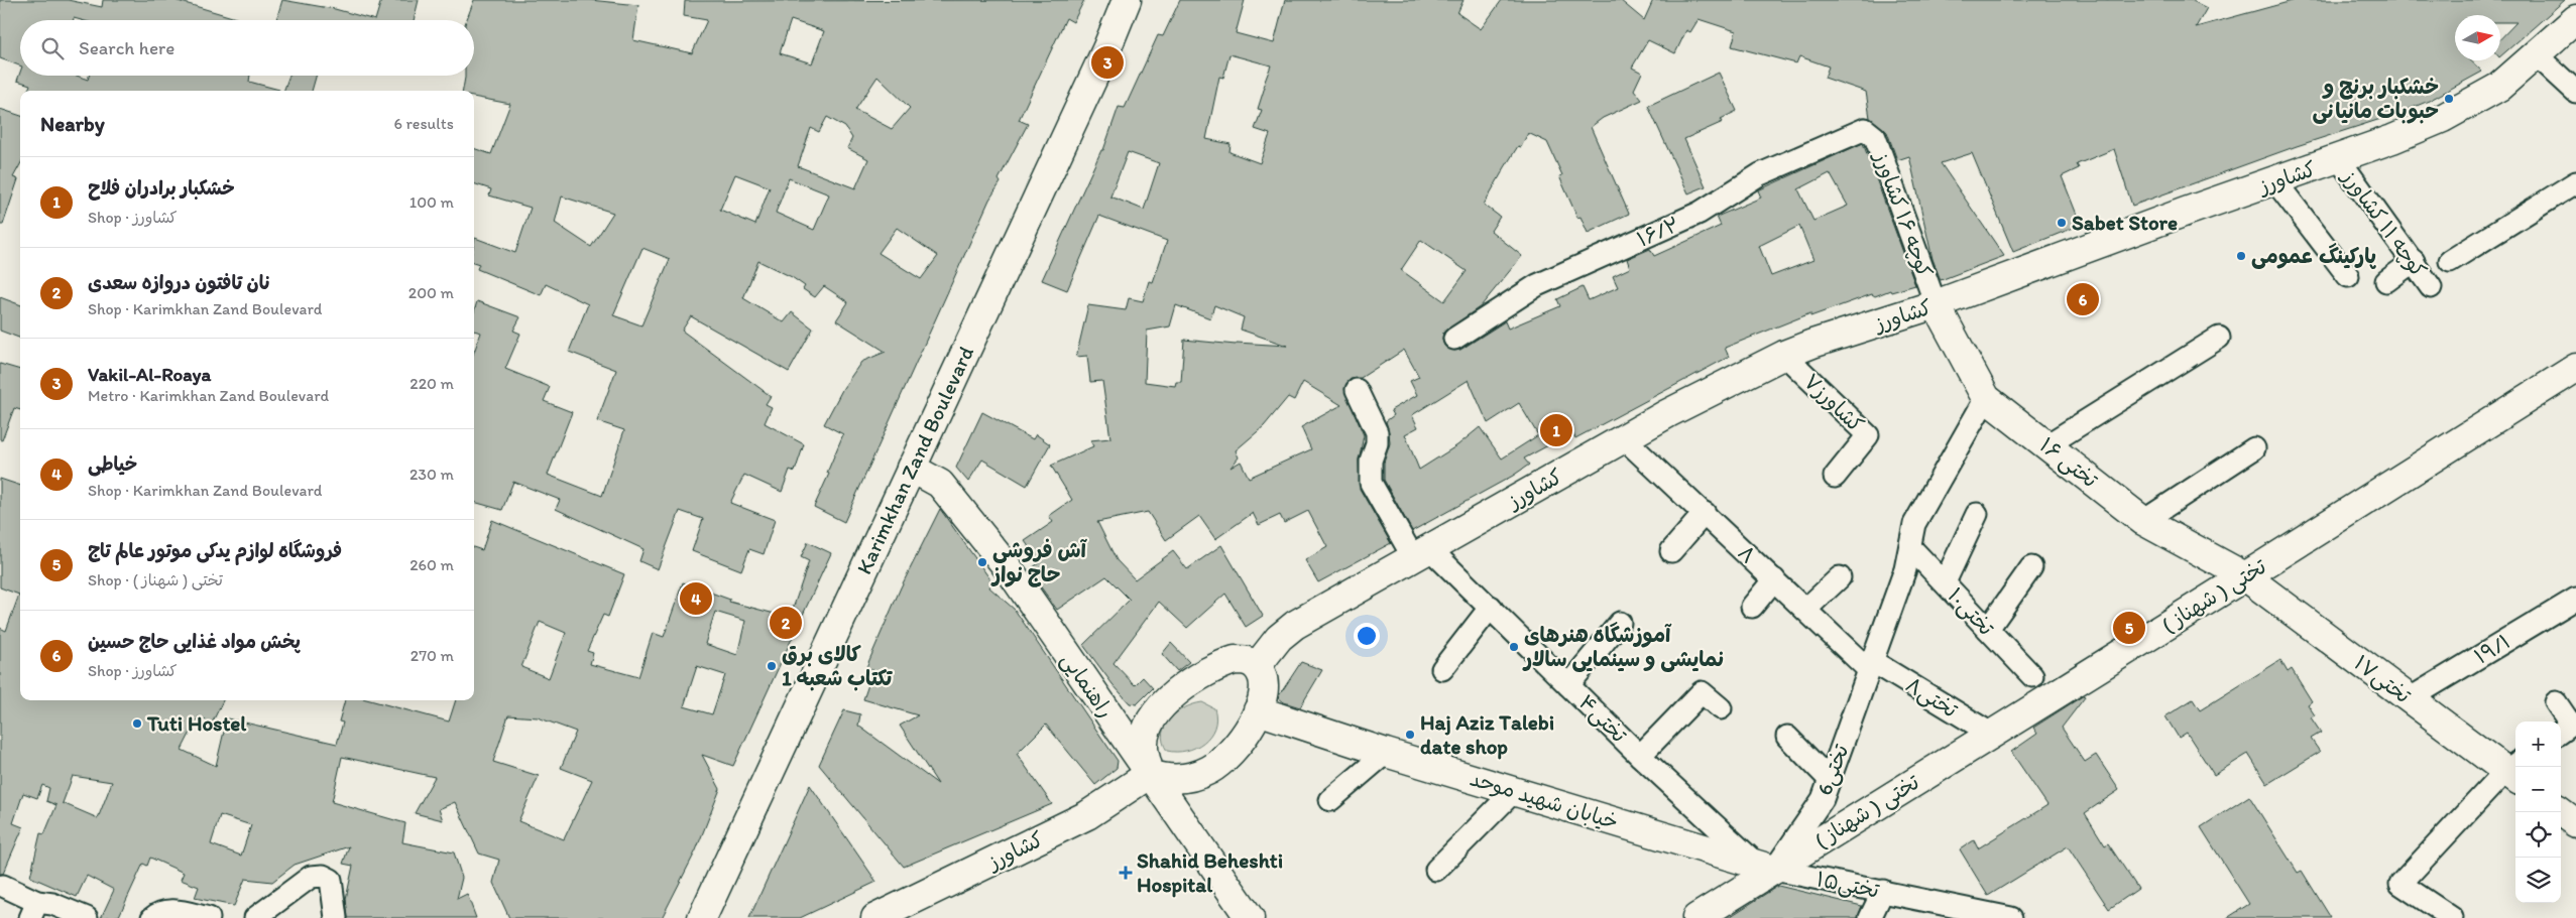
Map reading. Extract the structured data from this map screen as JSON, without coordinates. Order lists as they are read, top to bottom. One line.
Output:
{"streets":{"street":["کشاورز","کوچه ۱۶ کشاورز","کوچه ۱۱ کشاورز","۱۶/۲","۷کشاورز","Karimkhan Zand Boulevard","تختی ۱۶","۸","تختی ( شهناز )","تختی۱۰","۱۹/۱","تختی۱۷","راهنمایی","تختی۸","تختی۴","6تختی","خیابان شهید موحد","تختی۱۵"]},"crossings":[["کشاورز","کوچه ۱۶ کشاورز"],["کشاورز","کوچه ۱۱ کشاورز"],["کشاورز","۷کشاورز"],["کشاورز","تختی ۱۶"],["کشاورز","۸"],["کشاورز","راهنمایی"],["کشاورز","تختی۴"],["کوچه ۱۶ کشاورز","۱۶/۲"],["کوچه ۱۶ کشاورز","تختی ۱۶"],["Karimkhan Zand Boulevard","راهنمایی"],["تختی ۱۶","تختی ( شهناز )"],["تختی ۱۶","تختی۱۷"],["تختی ۱۶","6تختی"],["۸","تختی۸"],["۸","6تختی"],["تختی ( شهناز )","تختی۱۷"],["تختی ( شهناز )","تختی۸"],["تختی ( شهناز )","تختی۴"],["تختی ( شهناز )","6تختی"],["تختی ( شهناز )","خیابان شهید موحد"],["تختی ( شهناز )","تختی۱۵"],["تختی۱۰","6تختی"],["۱۹/۱","تختی۱۷"],["تختی۸","6تختی"],["تختی۴","6تختی"],["تختی۴","خیابان شهید موحد"],["تختی۴","تختی۱۵"],["6تختی","خیابان شهید موحد"],["6تختی","تختی۱۵"],["خیابان شهید موحد","تختی۱۵"]],"places":{"other":["خشکبار برنج و حبوبات مانیانی","Sabet Store","پارکینگ عمومی","آش فروشی حاج نواز","آموزشگاه هنرهای نمایشی و سینمایی سالار","کالای برق تکتاب شعبه 1","Tuti Hostel","Haj Aziz Talebi date shop"],"health":["Shahid Beheshti Hospital"]},"north":"right","page":{"search":"Search here","pins":["3","6","1","4","2","5"],"heading":["Nearby","6 results"],"list":[{"mark":"1","name":"خشکبار برادران فلاح","note":"Shop · کشاورز","value":"100 m"},{"mark":"2","name":"نان تافتون دروازه سعدی","note":"Shop · Karimkhan Zand Boulevard","value":"200 m"},{"mark":"3","name":"Vakil-Al-Roaya","note":"Metro · Karimkhan Zand Boulevard","value":"220 m"},{"mark":"4","name":"خیاطی","note":"Shop · Karimkhan Zand Boulevard","value":"230 m"},{"mark":"5","name":"فروشگاه لوازم یدکی موتور عالم تاج","note":"Shop · تختی ( شهناز )","value":"260 m"},{"mark":"6","name":"پخش مواد غذایی حاج حسین","note":"Shop · کشاورز","value":"270 m"}],"map_buttons":["+","−"]}}
